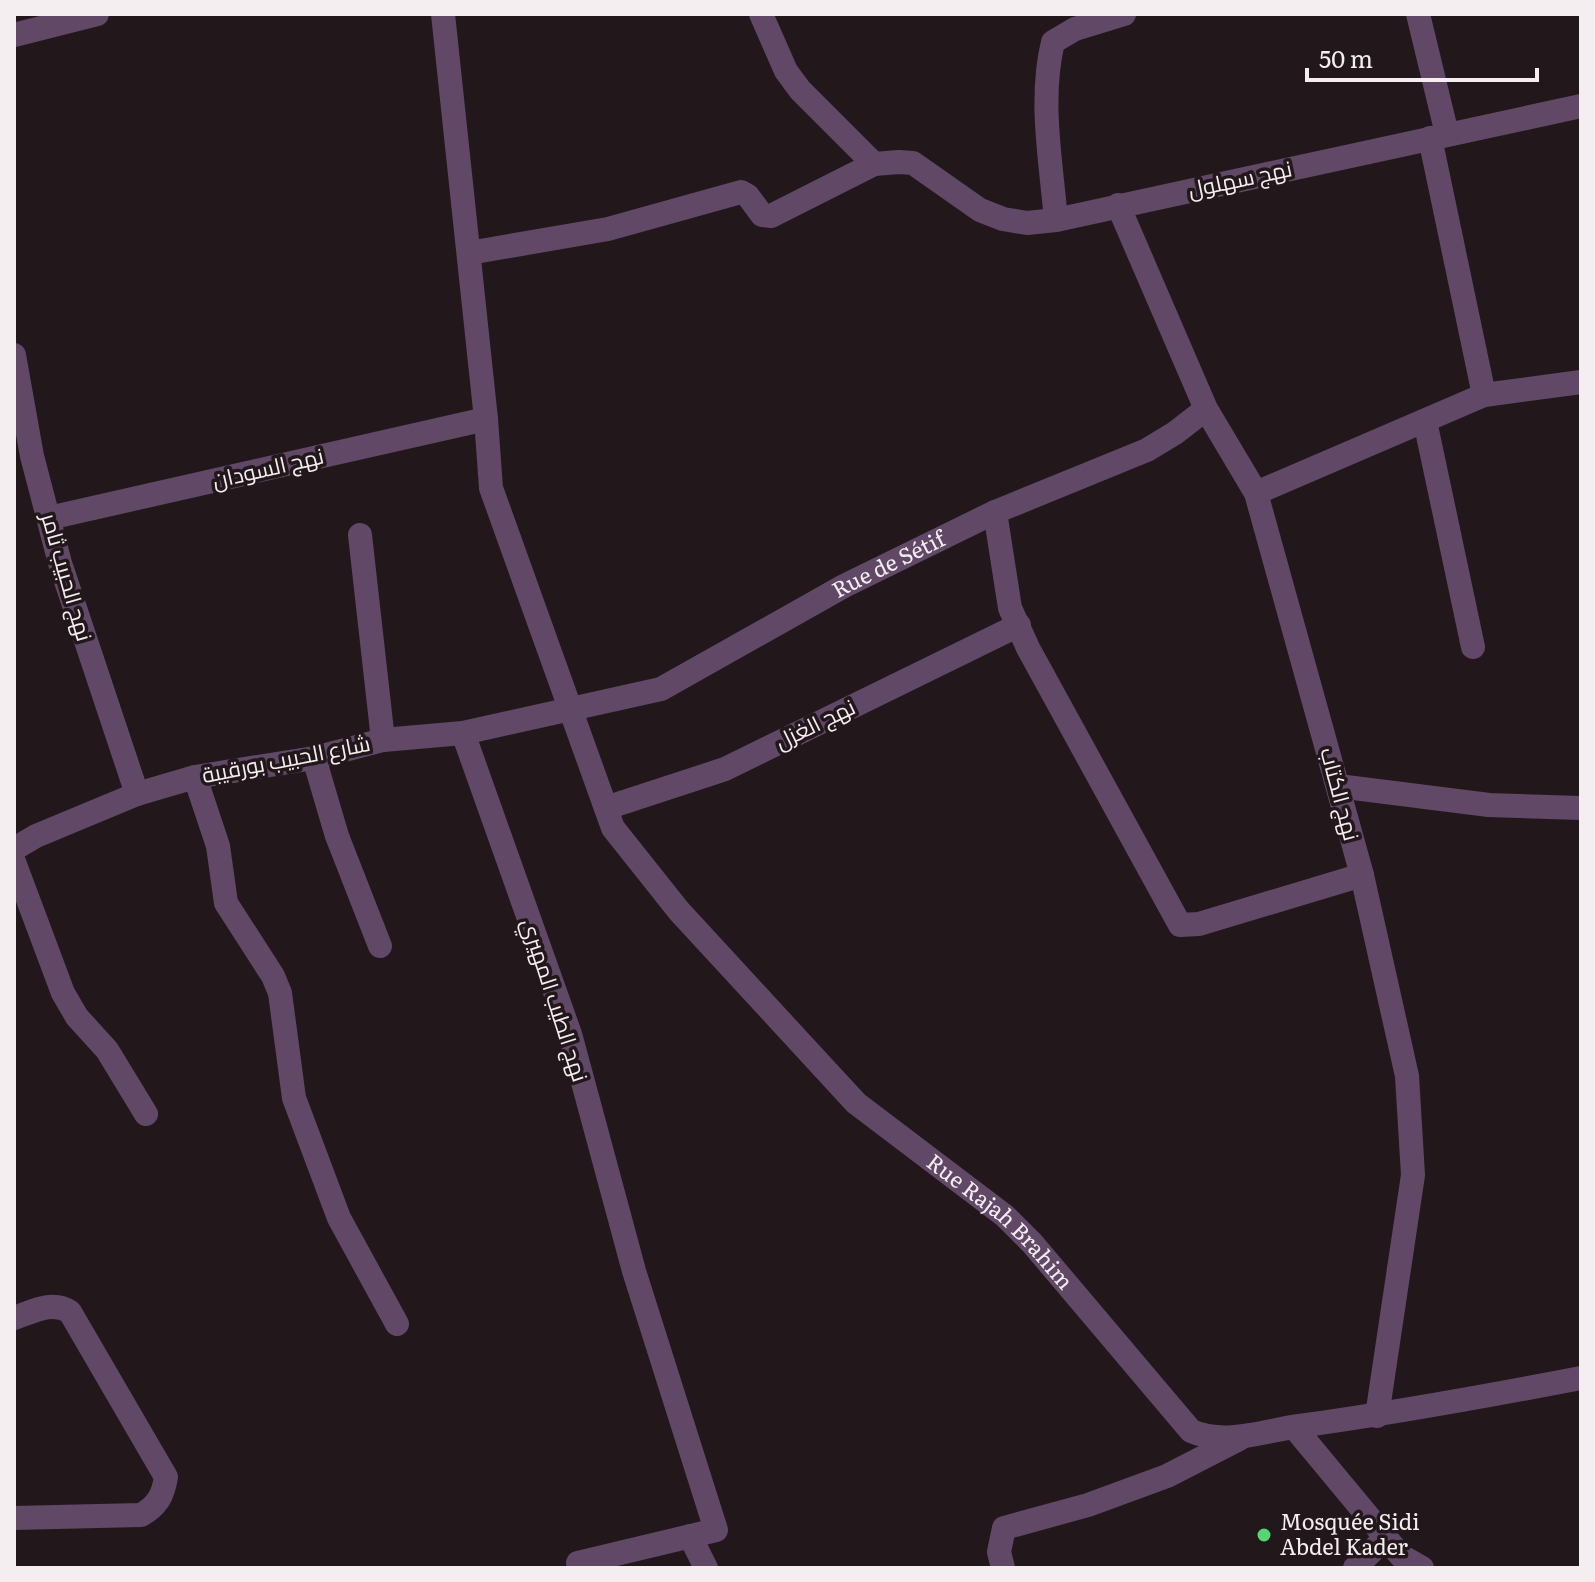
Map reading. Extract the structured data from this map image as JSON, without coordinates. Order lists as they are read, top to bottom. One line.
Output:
{"streets":{"street":["نهج سهلول","نهج السودان","Rue de Sétif","نهج الحبيب ثامر","نهج الغزل","شارع الحبيب بورقيبة","نهج الكتاب","نهج الطيب المهيري","Rue Rajah Brahim"]},"crossings":[["نهج سهلول","نهج الكتاب"],["نهج السودان","نهج الحبيب ثامر"],["نهج السودان","Rue Rajah Brahim"],["Rue de Sétif","شارع الحبيب بورقيبة"],["Rue de Sétif","نهج الكتاب"],["Rue de Sétif","Rue Rajah Brahim"],["نهج الحبيب ثامر","شارع الحبيب بورقيبة"],["نهج الغزل","Rue Rajah Brahim"],["شارع الحبيب بورقيبة","نهج الطيب المهيري"],["شارع الحبيب بورقيبة","Rue Rajah Brahim"],["نهج الكتاب","Rue Rajah Brahim"]],"places":["Mosquée Sidi Abdel Kader"],"scale_bar":"50 m"}
